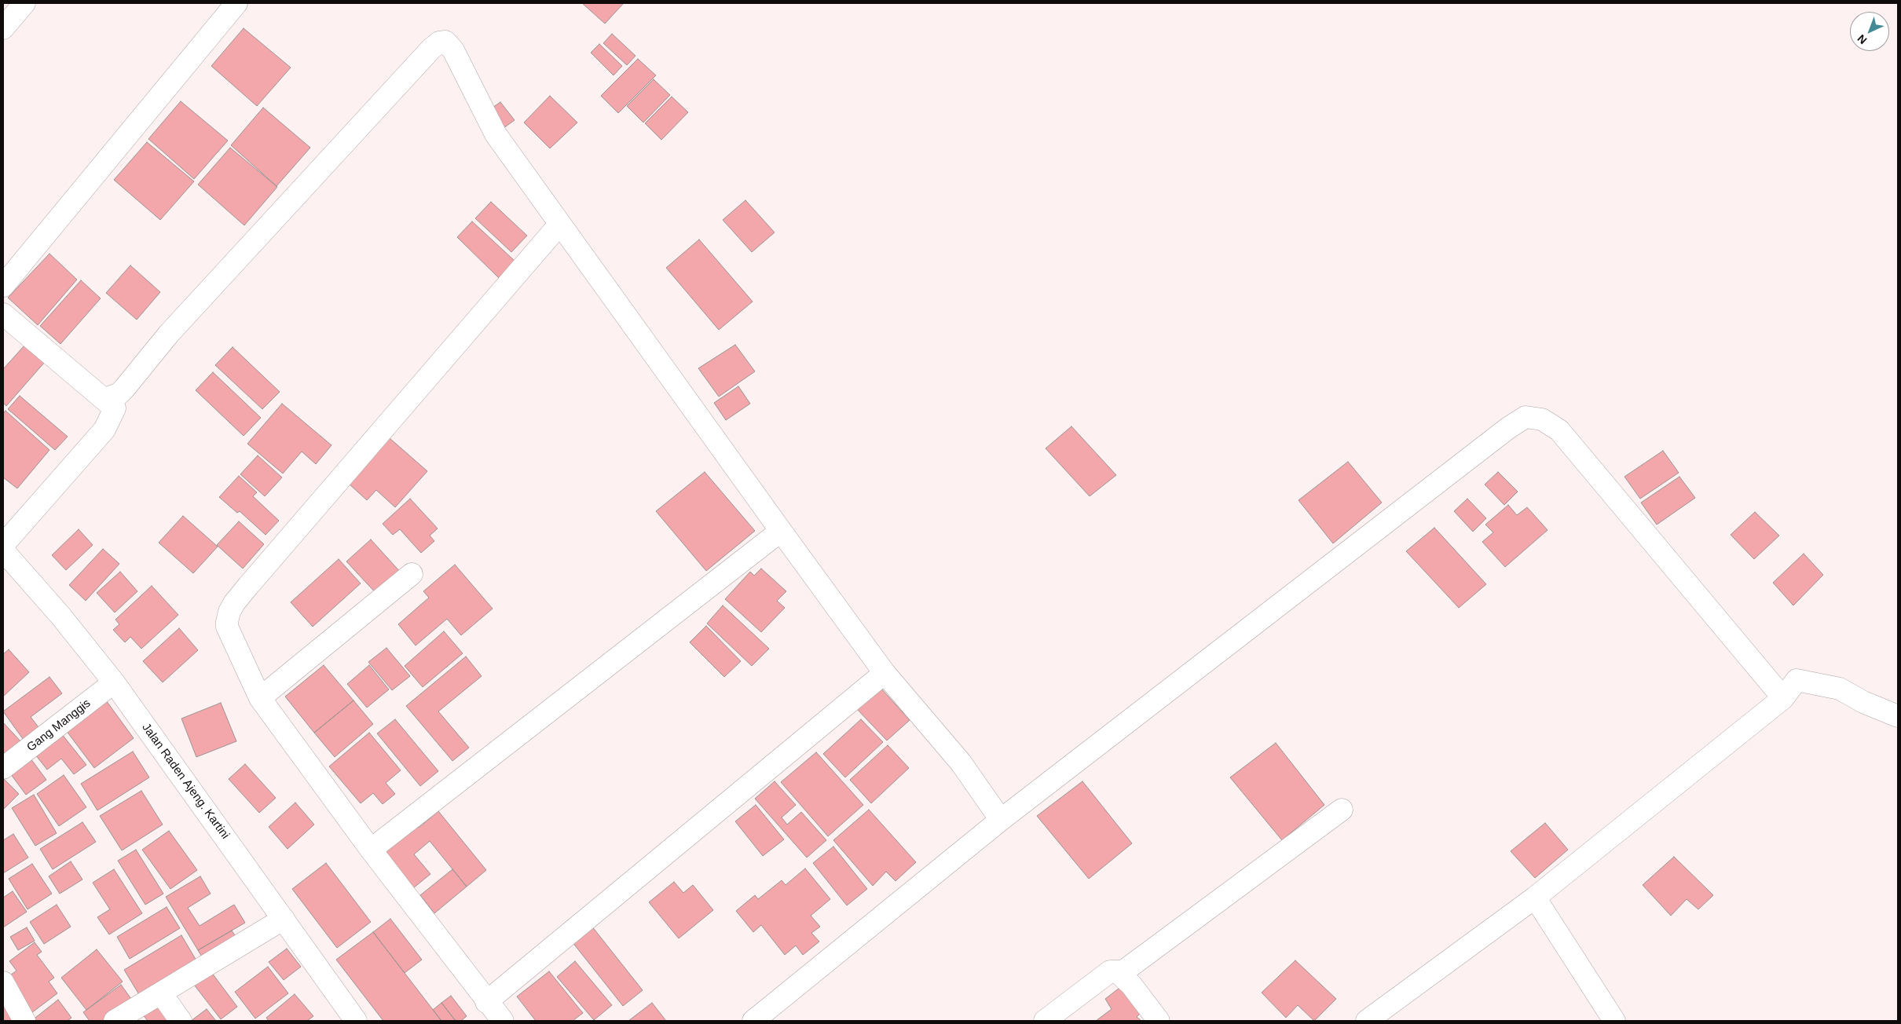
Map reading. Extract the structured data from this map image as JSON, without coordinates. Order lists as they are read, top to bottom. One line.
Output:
{"streets":{"street":["Gang Manggis","Jalan Raden Ajeng. Kartini"]},"crossings":[["Gang Manggis","Jalan Raden Ajeng. Kartini"]],"north":"bottom left"}
